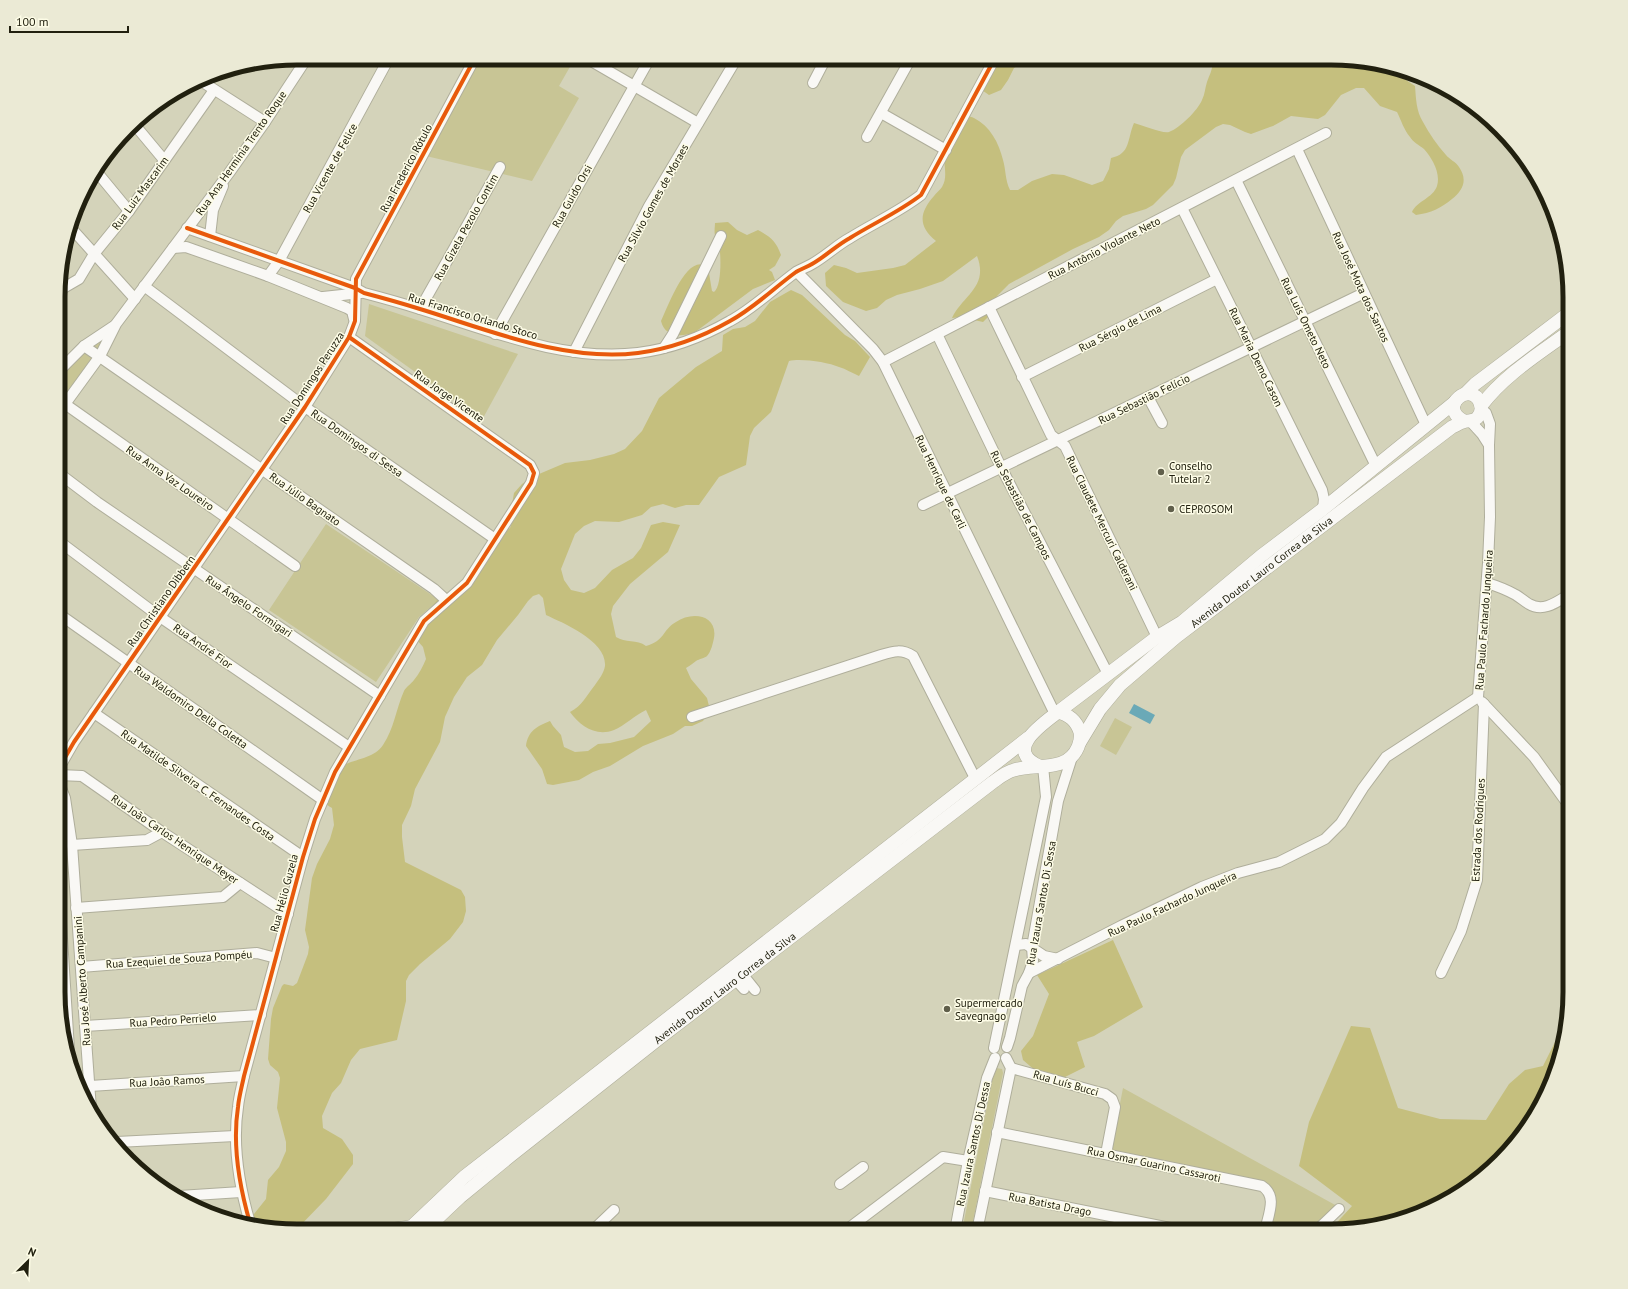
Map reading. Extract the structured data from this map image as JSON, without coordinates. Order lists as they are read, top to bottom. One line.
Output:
{"streets":{"main road":["Avenida Doutor Lauro Correa da Silva"],"street":["Rua Ana Hermínia Trento Roque","Rua Vicente de Felice","Rua Frederico Rótulo","Rua Luiz Mascarim","Rua Guido Orsi","Rua Sílvio Gomes de Moraes","Rua Gizela Pezolo Contim","Rua Antônio Violante Neto","Rua José Mota dos Santos","Rua Francisco Orlando Stoco","Rua Luís Ometo Neto","Rua Sérgio de Lima","Rua Maria Demo Cason","Rua Domingos Peruzza","Rua Jorge Vicente","Rua Sebastião Felício","Rua Domingos di Sessa","Rua Anna Vaz Loureiro","Rua Henrique de Carli","Rua Júlio Bagnato","Rua Sebastião de Campos","Rua Claudete Mercuri Calderani","Rua Christiano Dibbern","Rua Ângelo Formigari","Rua Paulo Fachardo Junqueira","Rua André Fior","Rua Waldomiro Della Coletta","Rua Matilde Silveira C. Fernandes Costa","Estrada dos Rodrigues","Rua João Carlos Henrique Meyer","Rua Hélio Guzela","Rua Izaura Santos Di Sessa","Rua Ezequiel de Souza Pompéu","Rua José Alberto Campanini","Rua Pedro Perrielo","Rua João Ramos","Rua Luís Bucci","Rua Izaura Santos Di Dessa","Rua Osmar Guarino Cassaroti","Rua Batista Drago"]},"crossings":[["Rua Ana Hermínia Trento Roque","Rua Francisco Orlando Stoco"],["Rua Ana Hermínia Trento Roque","Rua Domingos di Sessa"],["Rua Ana Hermínia Trento Roque","Rua Júlio Bagnato"],["Rua Vicente de Felice","Rua Francisco Orlando Stoco"],["Rua Frederico Rótulo","Rua Francisco Orlando Stoco"],["Rua Frederico Rótulo","Rua Domingos Peruzza"],["Rua Guido Orsi","Rua Francisco Orlando Stoco"],["Rua Sílvio Gomes de Moraes","Rua Francisco Orlando Stoco"],["Rua Gizela Pezolo Contim","Rua Francisco Orlando Stoco"],["Rua Antônio Violante Neto","Rua José Mota dos Santos"],["Rua Antônio Violante Neto","Rua Luís Ometo Neto"],["Rua Antônio Violante Neto","Rua Maria Demo Cason"],["Rua Antônio Violante Neto","Rua Henrique de Carli"],["Rua Antônio Violante Neto","Rua Sebastião de Campos"],["Rua Antônio Violante Neto","Rua Claudete Mercuri Calderani"],["Rua José Mota dos Santos","Rua Sebastião Felício"],["Rua José Mota dos Santos","Avenida Doutor Lauro Correa da Silva"],["Rua Francisco Orlando Stoco","Rua Domingos Peruzza"],["Rua Francisco Orlando Stoco","Rua Henrique de Carli"],["Rua Luís Ometo Neto","Rua Sebastião Felício"],["Rua Luís Ometo Neto","Avenida Doutor Lauro Correa da Silva"],["Rua Sérgio de Lima","Rua Maria Demo Cason"],["Rua Sérgio de Lima","Rua Claudete Mercuri Calderani"],["Rua Maria Demo Cason","Rua Sebastião Felício"],["Rua Maria Demo Cason","Avenida Doutor Lauro Correa da Silva"],["Rua Domingos Peruzza","Rua Jorge Vicente"],["Rua Domingos Peruzza","Rua Domingos di Sessa"],["Rua Domingos Peruzza","Rua Júlio Bagnato"],["Rua Domingos Peruzza","Rua Christiano Dibbern"],["Rua Jorge Vicente","Rua Hélio Guzela"],["Rua Sebastião Felício","Rua Henrique de Carli"],["Rua Sebastião Felício","Rua Sebastião de Campos"],["Rua Sebastião Felício","Rua Claudete Mercuri Calderani"],["Rua Domingos di Sessa","Rua Hélio Guzela"],["Rua Anna Vaz Loureiro","Rua Christiano Dibbern"],["Rua Henrique de Carli","Avenida Doutor Lauro Correa da Silva"],["Rua Henrique de Carli","Rua Izaura Santos Di Sessa"],["Rua Júlio Bagnato","Rua Christiano Dibbern"],["Rua Júlio Bagnato","Rua Hélio Guzela"],["Rua Sebastião de Campos","Avenida Doutor Lauro Correa da Silva"],["Rua Claudete Mercuri Calderani","Avenida Doutor Lauro Correa da Silva"],["Avenida Doutor Lauro Correa da Silva","Rua Paulo Fachardo Junqueira"],["Avenida Doutor Lauro Correa da Silva","Rua Izaura Santos Di Sessa"],["Rua Christiano Dibbern","Rua Ângelo Formigari"],["Rua Christiano Dibbern","Rua André Fior"],["Rua Christiano Dibbern","Rua Waldomiro Della Coletta"],["Rua Christiano Dibbern","Rua Matilde Silveira C. Fernandes Costa"],["Rua Ângelo Formigari","Rua Hélio Guzela"],["Rua Paulo Fachardo Junqueira","Estrada dos Rodrigues"],["Rua Paulo Fachardo Junqueira","Rua Izaura Santos Di Sessa"],["Rua André Fior","Rua Hélio Guzela"],["Rua Waldomiro Della Coletta","Rua Hélio Guzela"],["Rua Matilde Silveira C. Fernandes Costa","Rua Hélio Guzela"],["Rua João Carlos Henrique Meyer","Rua Hélio Guzela"],["Rua Hélio Guzela","Rua Ezequiel de Souza Pompéu"],["Rua Hélio Guzela","Rua Pedro Perrielo"],["Rua Hélio Guzela","Rua João Ramos"],["Rua Izaura Santos Di Sessa","Rua Izaura Santos Di Dessa"],["Rua Ezequiel de Souza Pompéu","Rua José Alberto Campanini"],["Rua José Alberto Campanini","Rua Pedro Perrielo"],["Rua José Alberto Campanini","Rua João Ramos"],["Rua Luís Bucci","Rua Izaura Santos Di Dessa"],["Rua Luís Bucci","Rua Osmar Guarino Cassaroti"],["Rua Izaura Santos Di Dessa","Rua Osmar Guarino Cassaroti"],["Rua Izaura Santos Di Dessa","Rua Batista Drago"]],"places":["Conselho Tutelar 2","CEPROSOM","Supermercado Savegnago"],"scale_bar":"100 m","north":"top right"}
